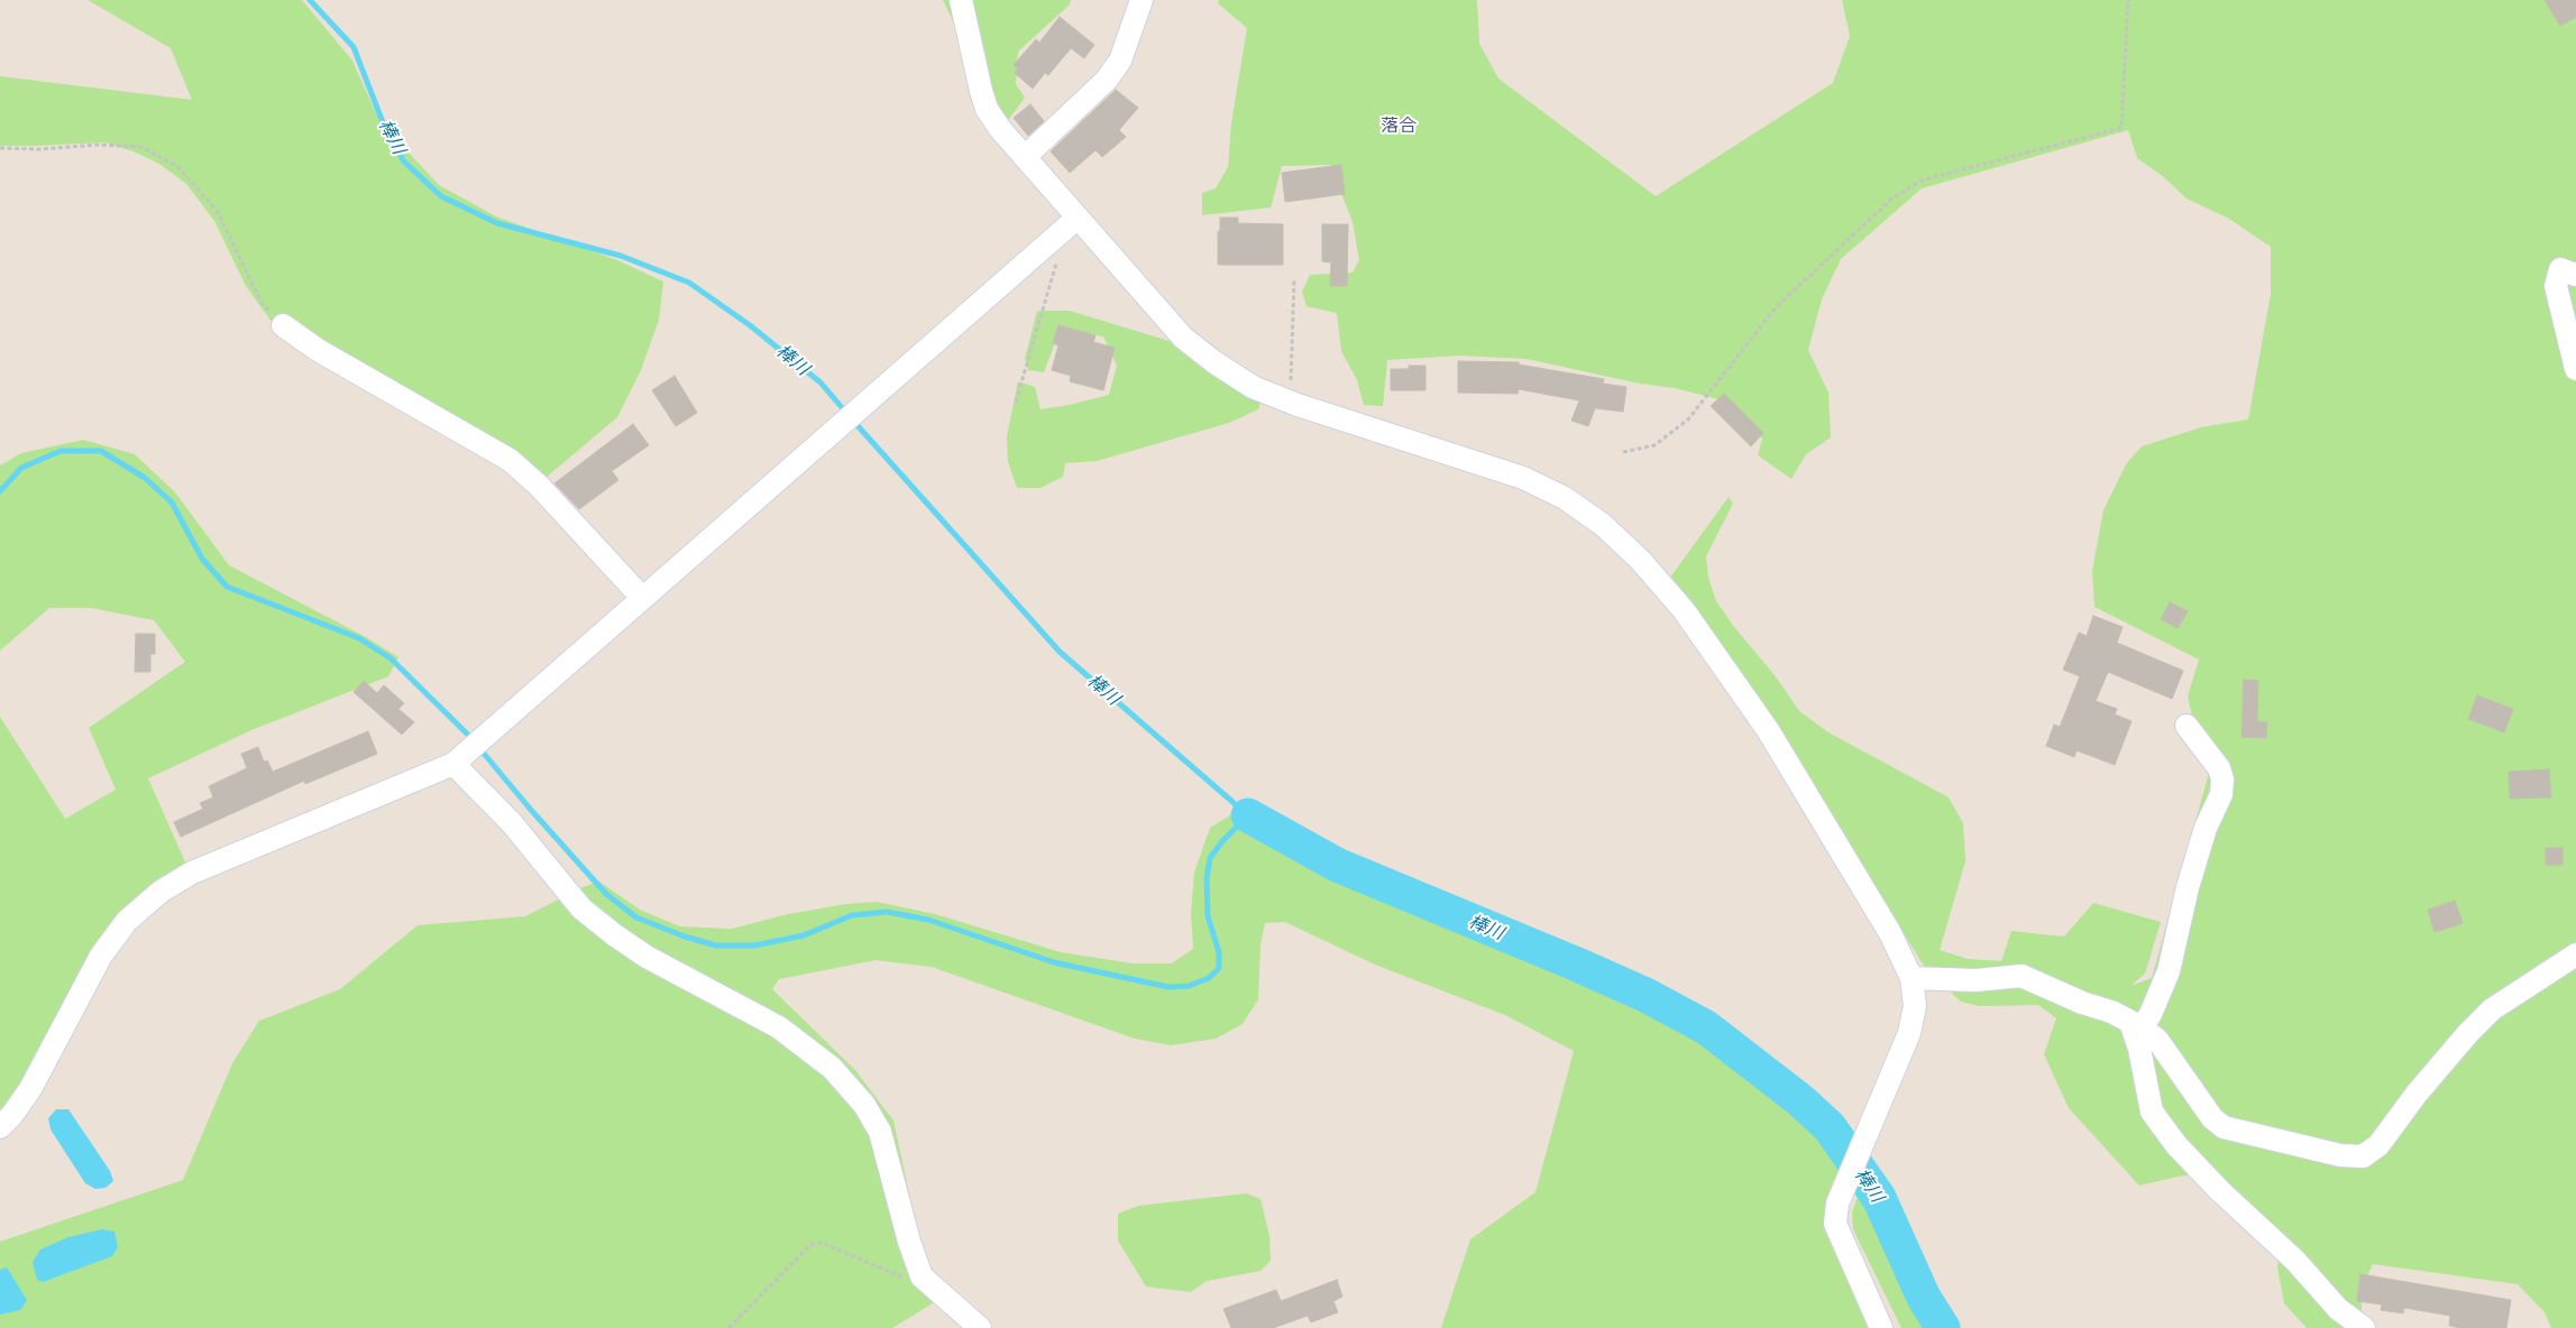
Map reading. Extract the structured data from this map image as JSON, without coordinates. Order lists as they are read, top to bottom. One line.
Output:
{"districts":["落合"],"water":["棒川"]}
